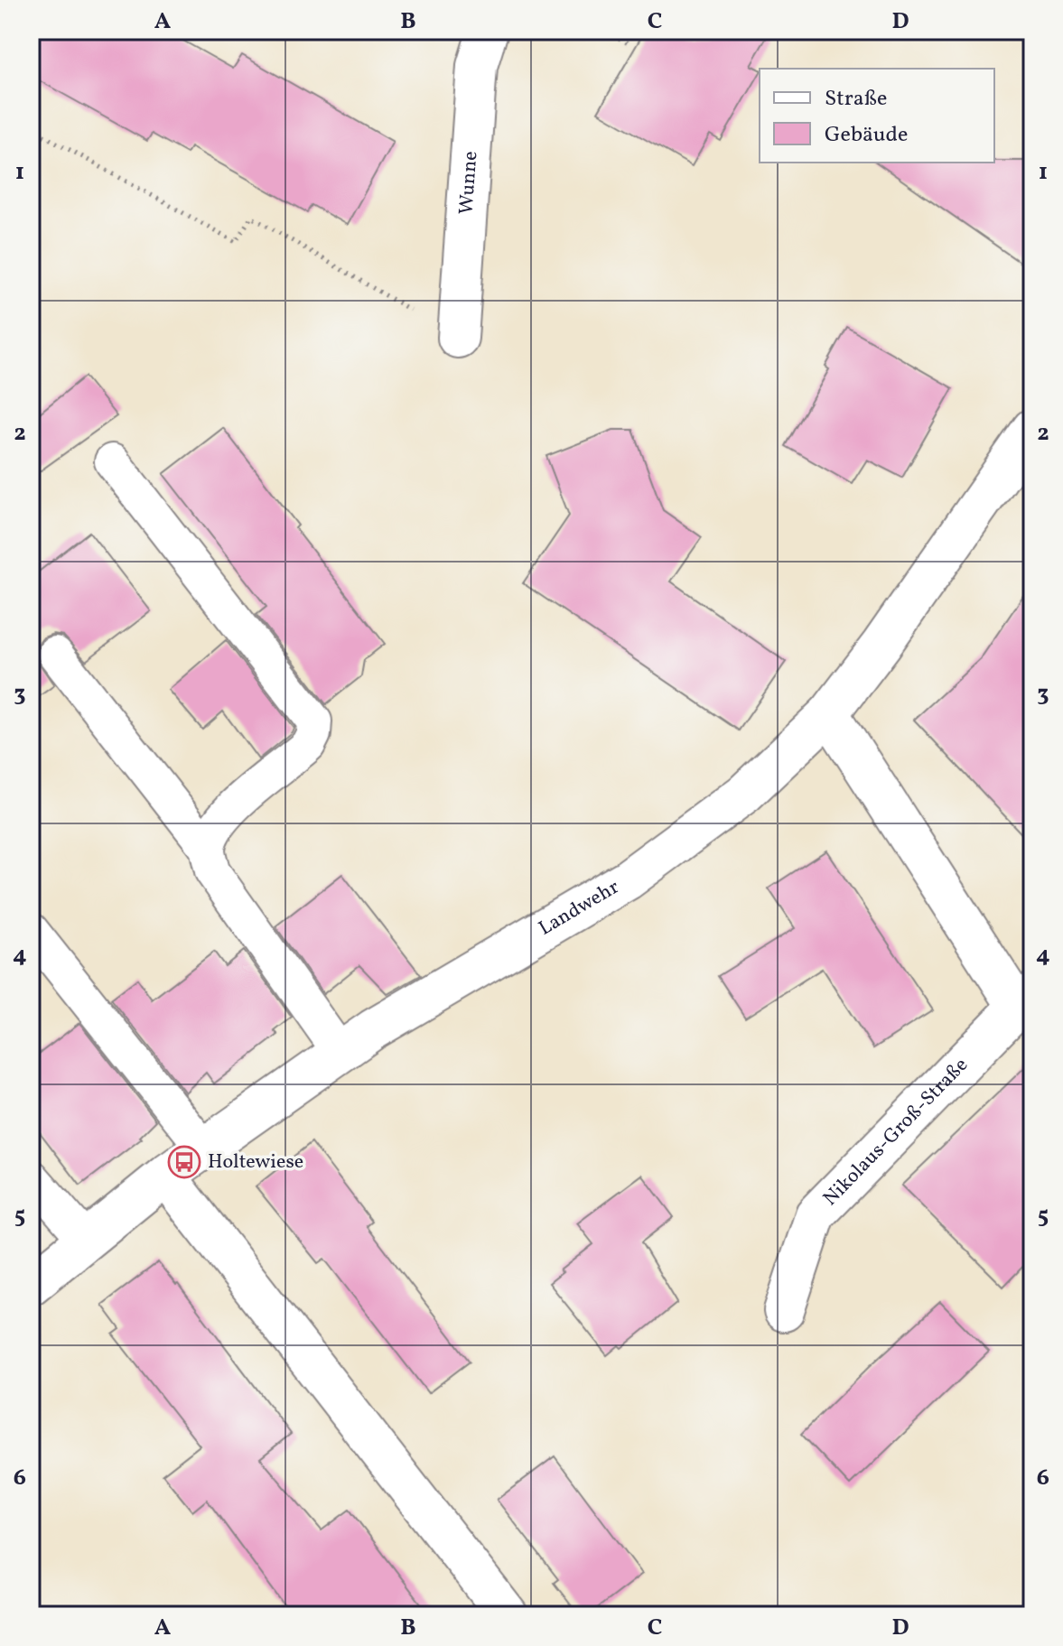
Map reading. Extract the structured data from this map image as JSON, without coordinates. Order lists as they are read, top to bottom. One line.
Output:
{"streets":{"street":["Wunne","Landwehr","Nikolaus-Groß-Straße"]},"crossings":[["Landwehr","Nikolaus-Groß-Straße"]],"places":{"bus stop":["Holtewiese"]},"legend":["Straße","Gebäude"],"grid":{"columns":["A","B","C","D"],"rows":["1","2","3","4","5","6"]}}
